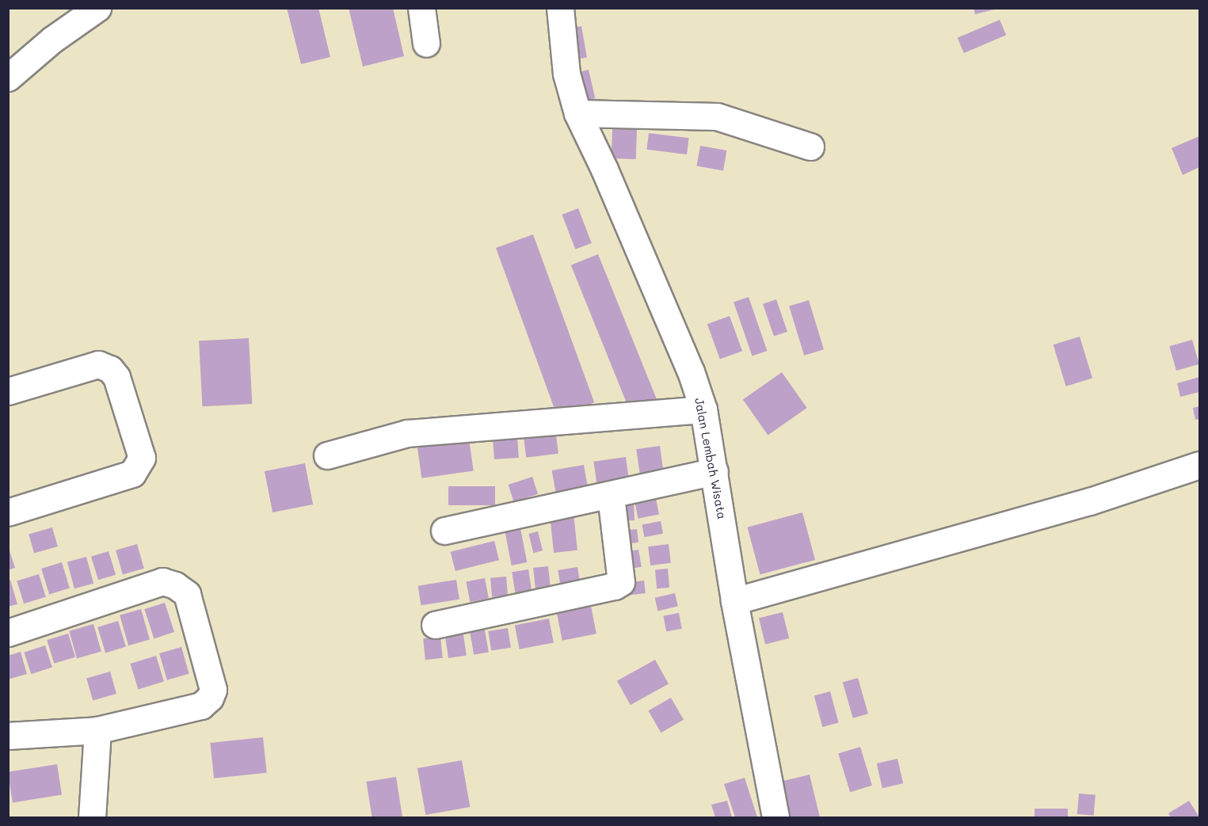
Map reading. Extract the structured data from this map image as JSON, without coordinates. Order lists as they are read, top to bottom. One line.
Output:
{"streets":{"street":["Jalan Lembah Wisata"]}}
